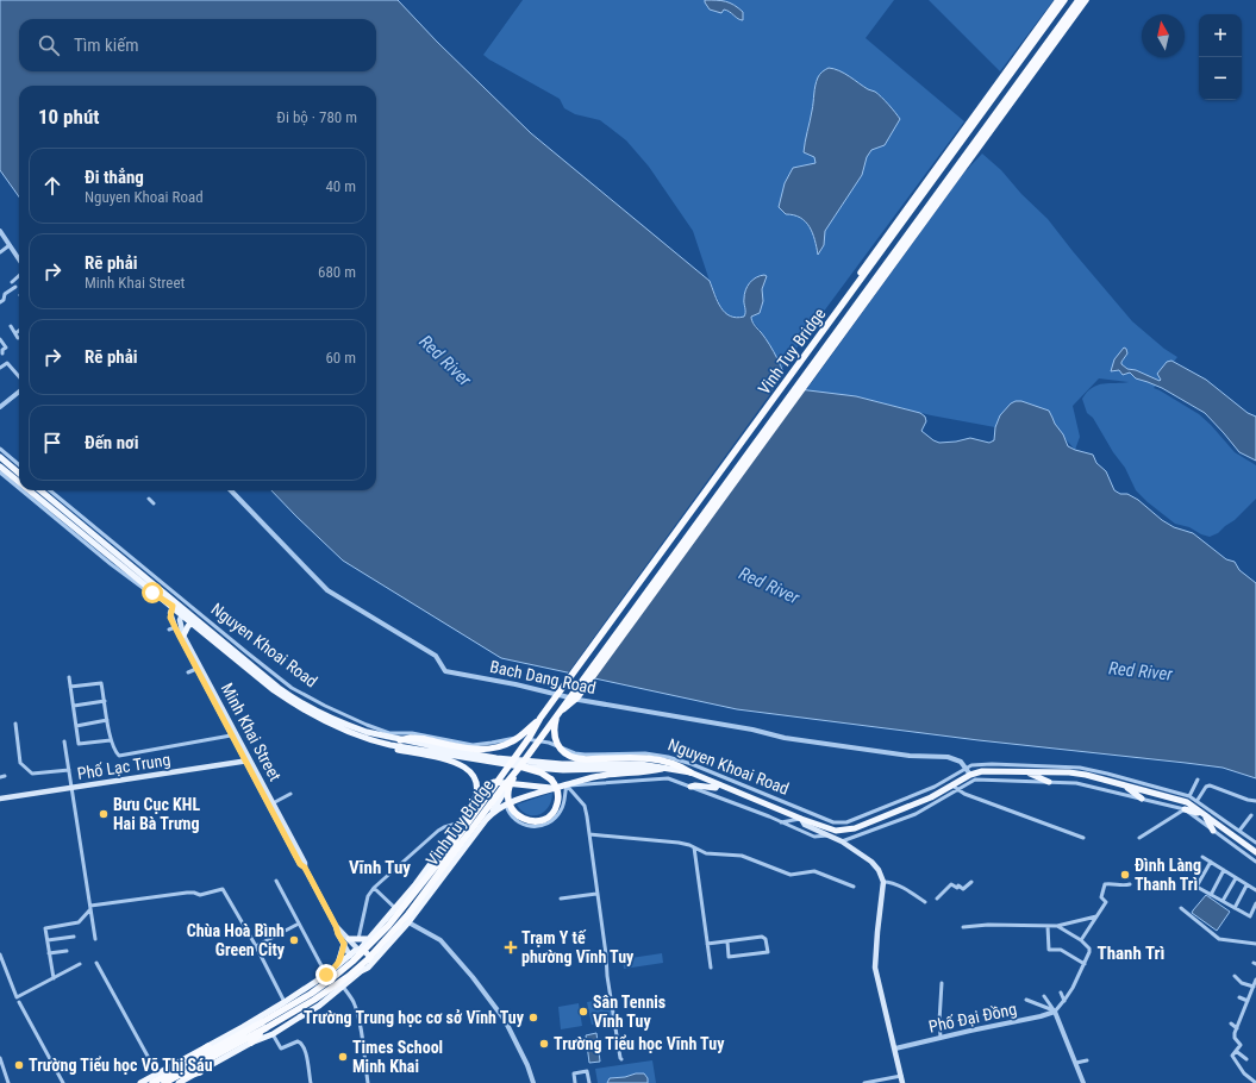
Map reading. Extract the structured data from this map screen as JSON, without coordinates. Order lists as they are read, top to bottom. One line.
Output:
{"streets":{"highway":["Vinh Tuy Bridge"],"main road":["Nguyen Khoai Road","Minh Khai Street","Phố Lạc Trung"],"street":["Phố Đại Đồng"]},"crossings":[["Vinh Tuy Bridge","Nguyen Khoai Road"],["Nguyen Khoai Road","Minh Khai Street"],["Minh Khai Street","Phố Lạc Trung"]],"districts":["Vĩnh Tuy","Thanh Trì"],"water":["Red River"],"places":{"other":["Bưu Cục KHL Hai Bà Trưng","Đình Làng Thanh Trì","Chùa Hoà Bình Green City","Sân Tennis Vĩnh Tuy","Trường Trung học cơ sở Vĩnh Tuy","Trường Tiểu học Vĩnh Tuy","Times School Minh Khai","Trường Tiểu học Võ Thị Sáu"],"health":["Trạm Y tế phường Vĩnh Tuy"]},"north":"top","page":{"map_buttons":["+","−"],"search":"Tìm kiếm","heading":["10 phút","Đi bộ · 780 m"],"list":[["Đi thẳng","Nguyen Khoai Road","40 m"],["Rẽ phải","Minh Khai Street","680 m"],["Rẽ phải","60 m"],"Đến nơi"]}}
